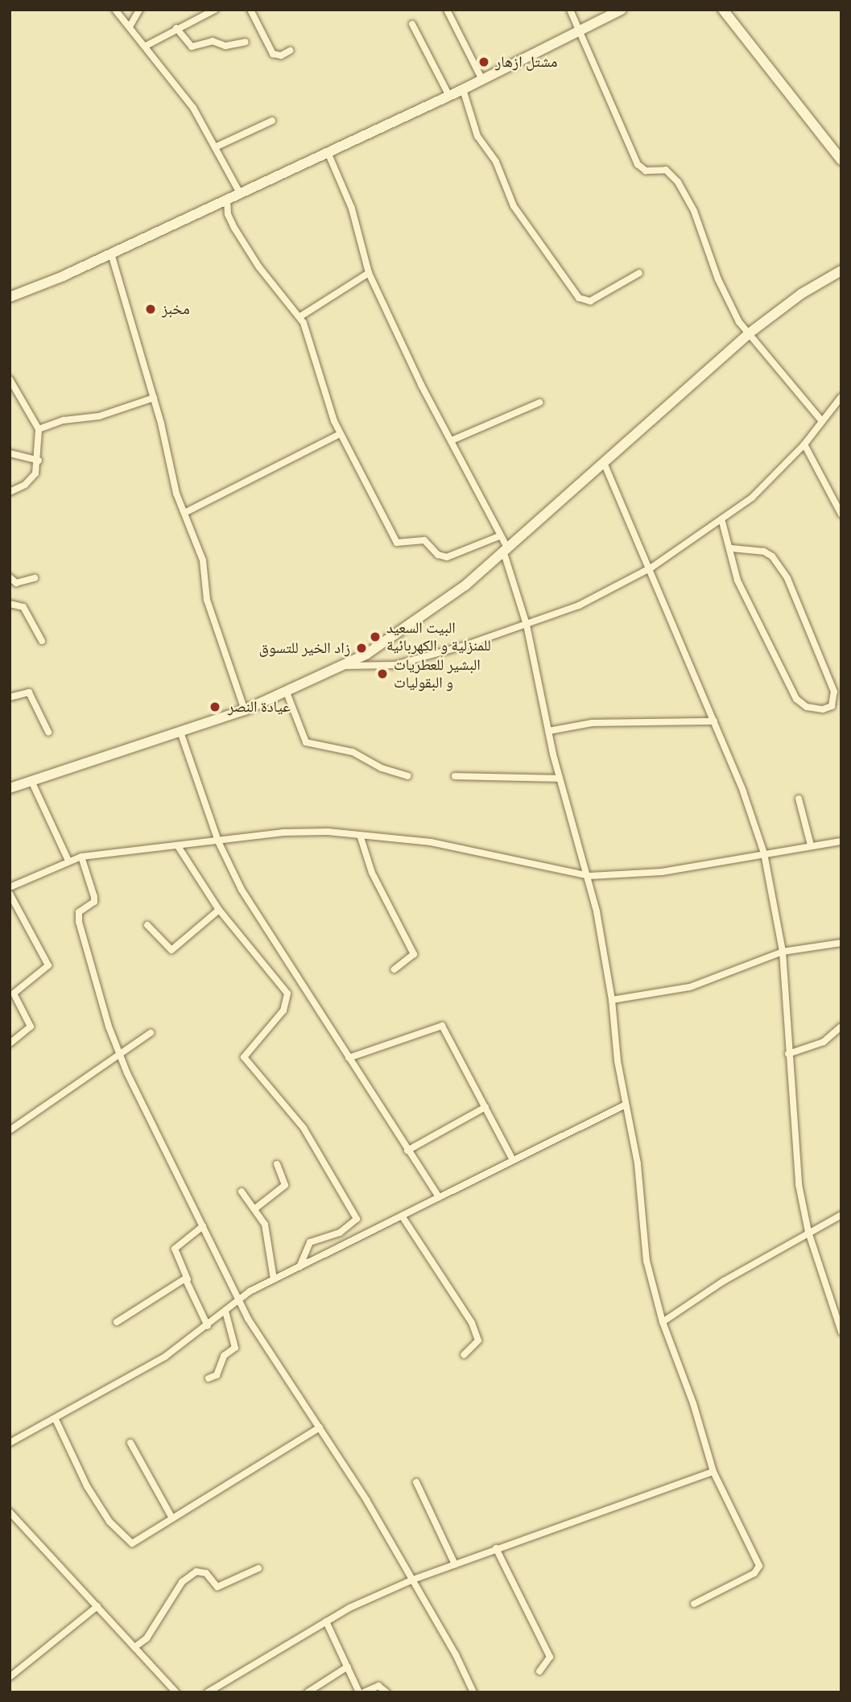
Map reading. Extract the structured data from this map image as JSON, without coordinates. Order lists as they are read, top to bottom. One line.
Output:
{"places":["مشتل ازهار","مخبز","البيت السعيد للمنزلية و الكهربائية","زاد الخير للتسوق","البشير للعطريات و البقوليات","عيادة النصر"]}
